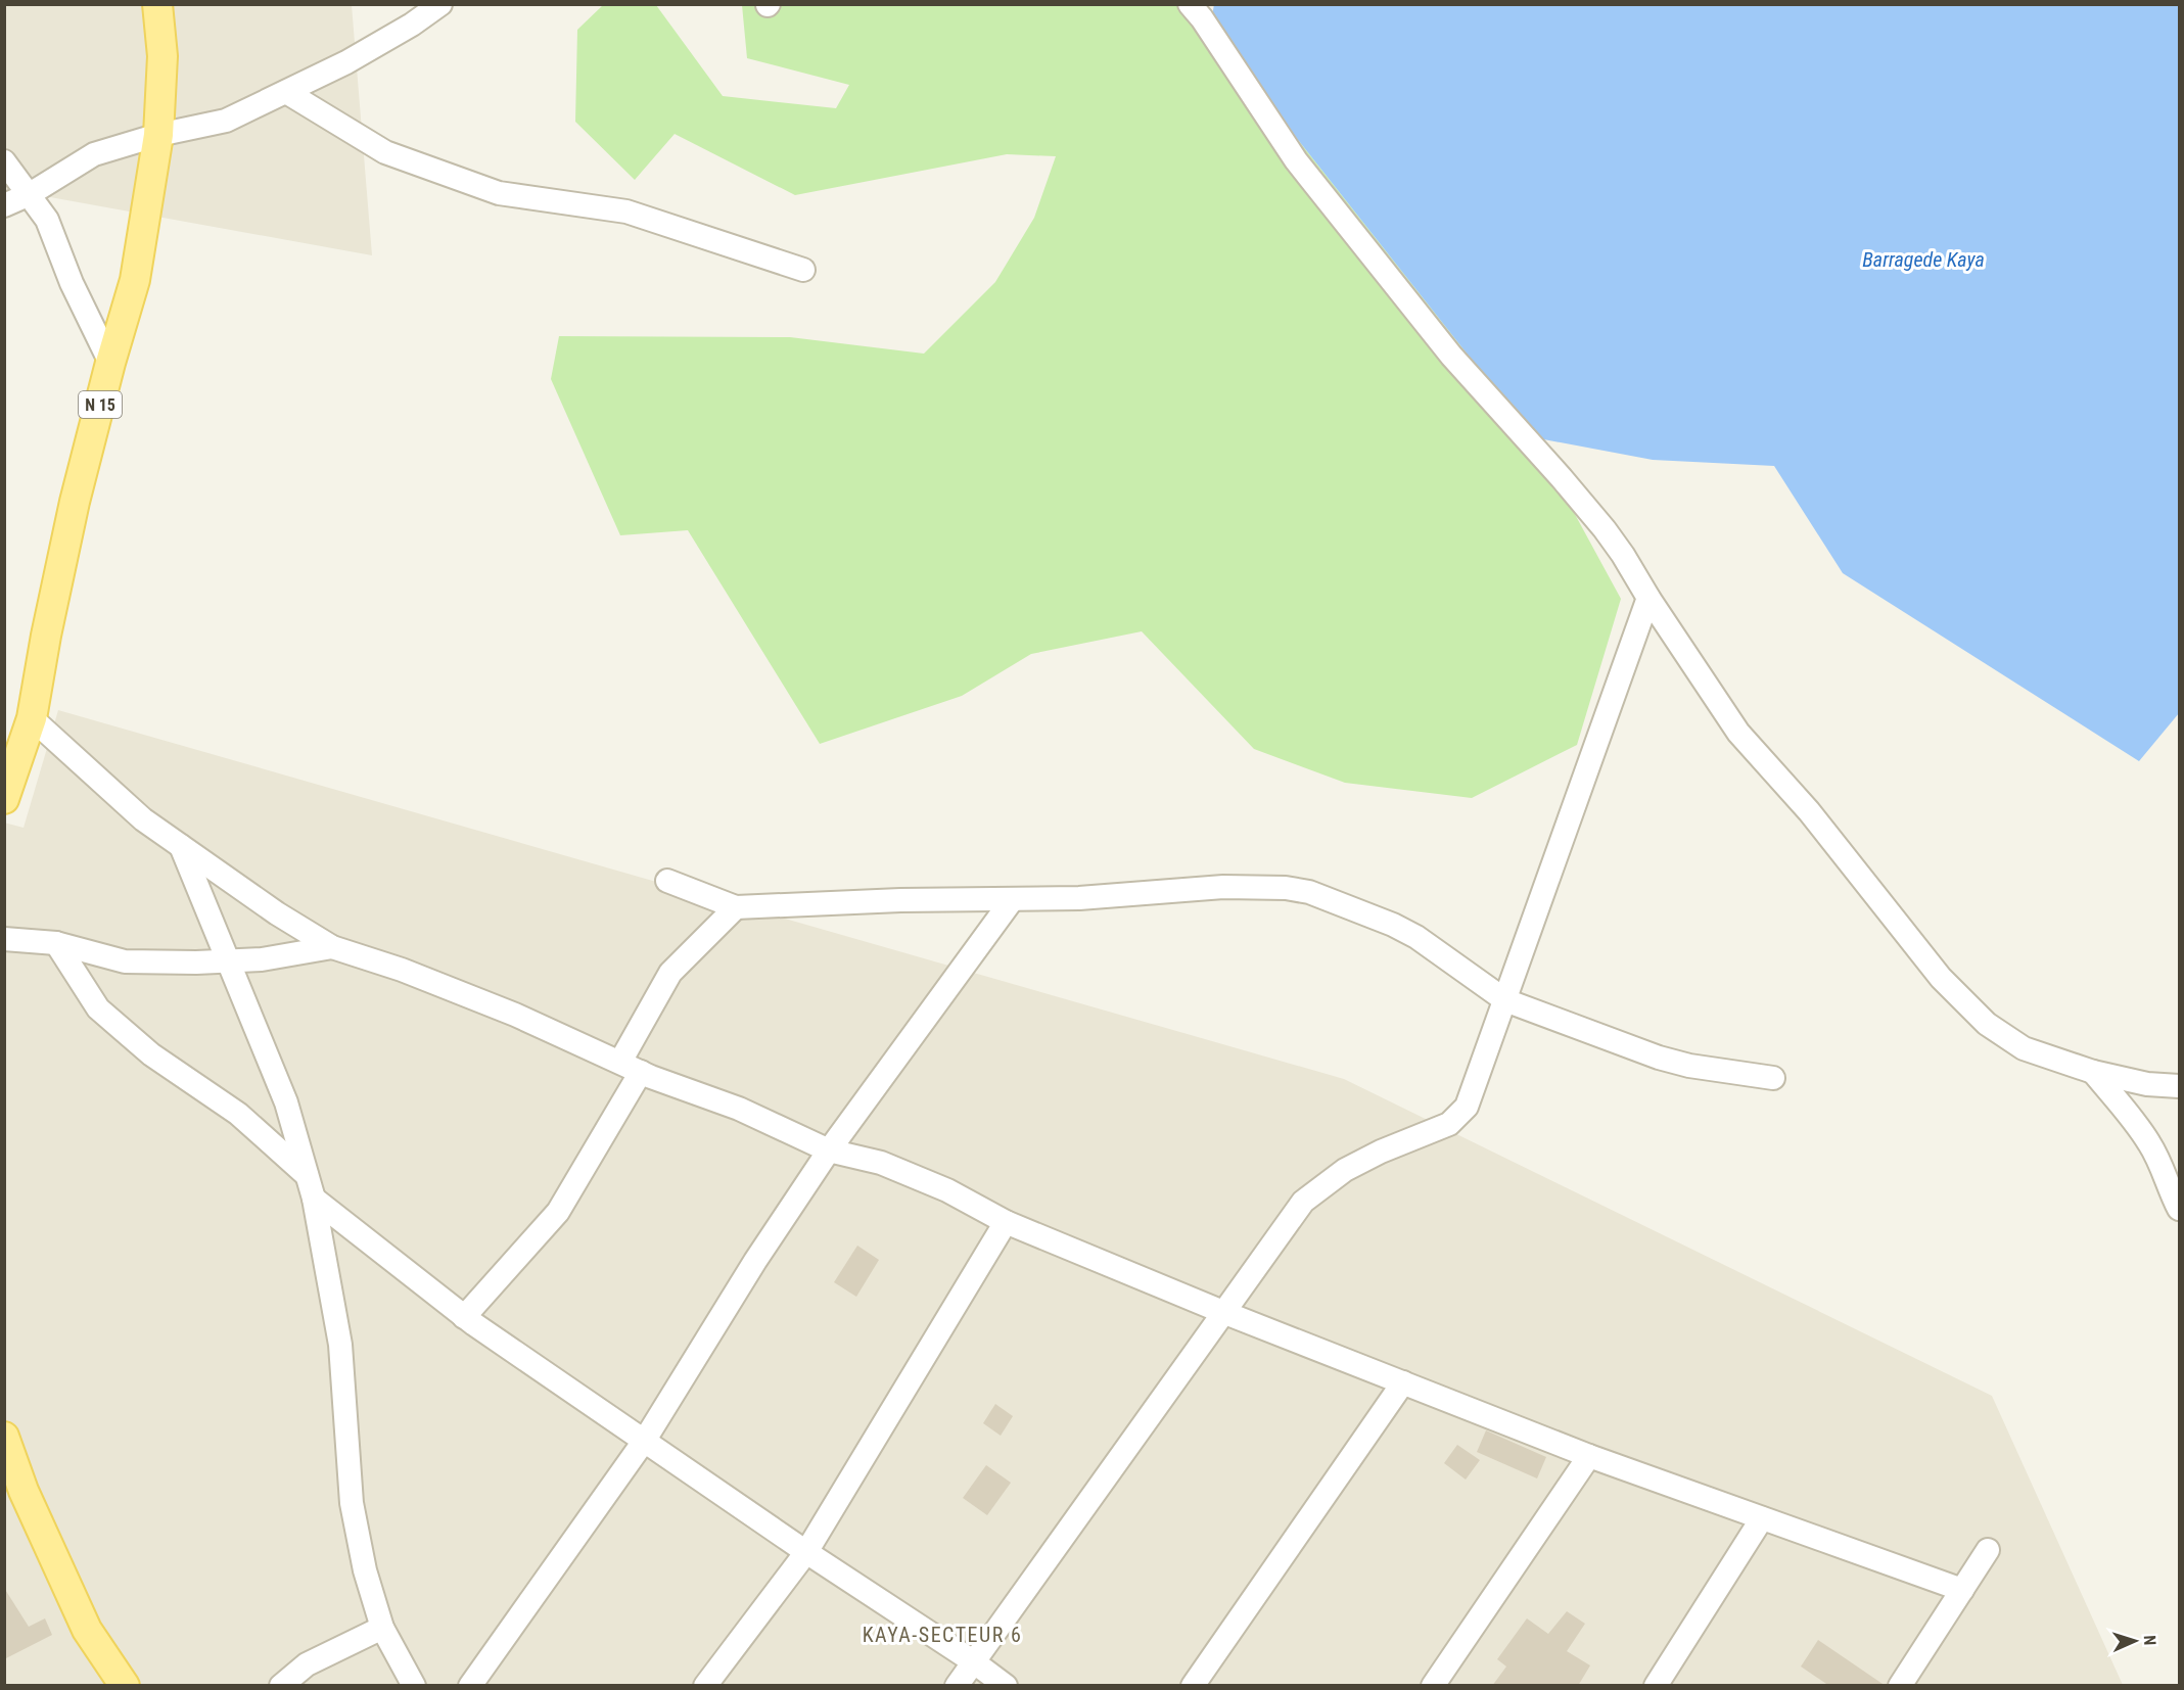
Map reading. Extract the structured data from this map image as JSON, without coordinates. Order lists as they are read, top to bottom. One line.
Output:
{"streets":{"main road":["N 15"]},"districts":["KAYA-SECTEUR 6"],"water":["Barragede Kaya"],"north":"right"}
